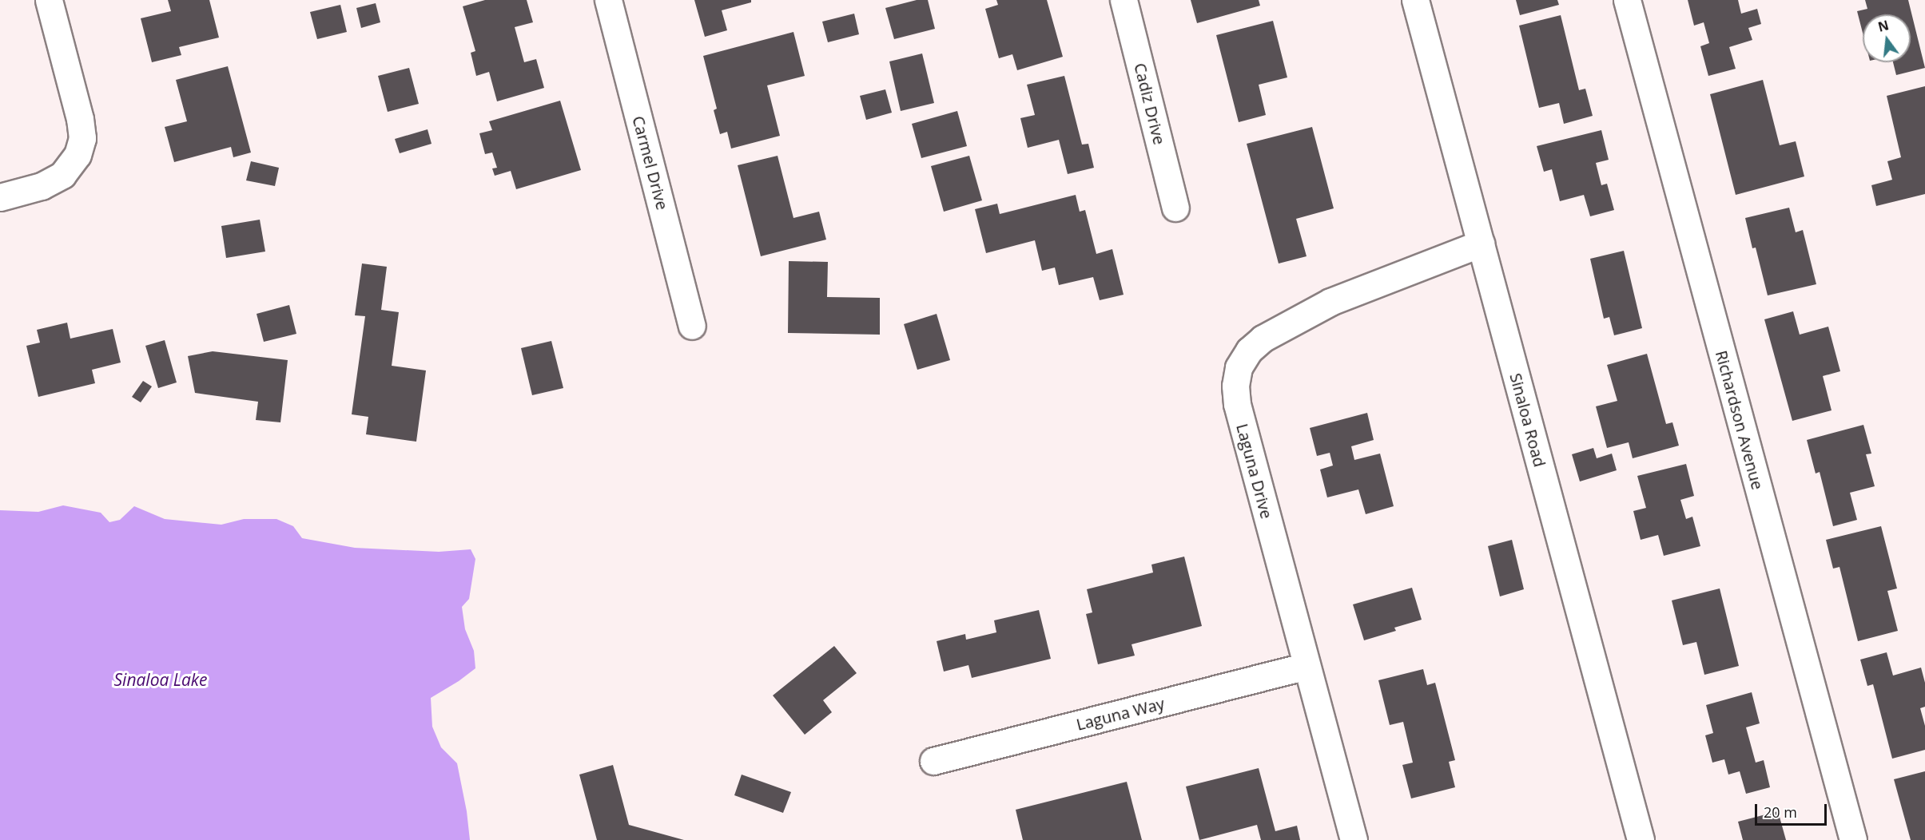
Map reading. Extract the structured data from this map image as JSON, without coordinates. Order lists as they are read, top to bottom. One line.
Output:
{"streets":{"street":["Cadiz Drive","Carmel Drive","Sinaloa Road","Richardson Avenue","Laguna Drive","Laguna Way"]},"crossings":[["Sinaloa Road","Laguna Drive"],["Laguna Drive","Laguna Way"]],"water":["Sinaloa Lake"],"scale_bar":"20 m","north":"top"}
